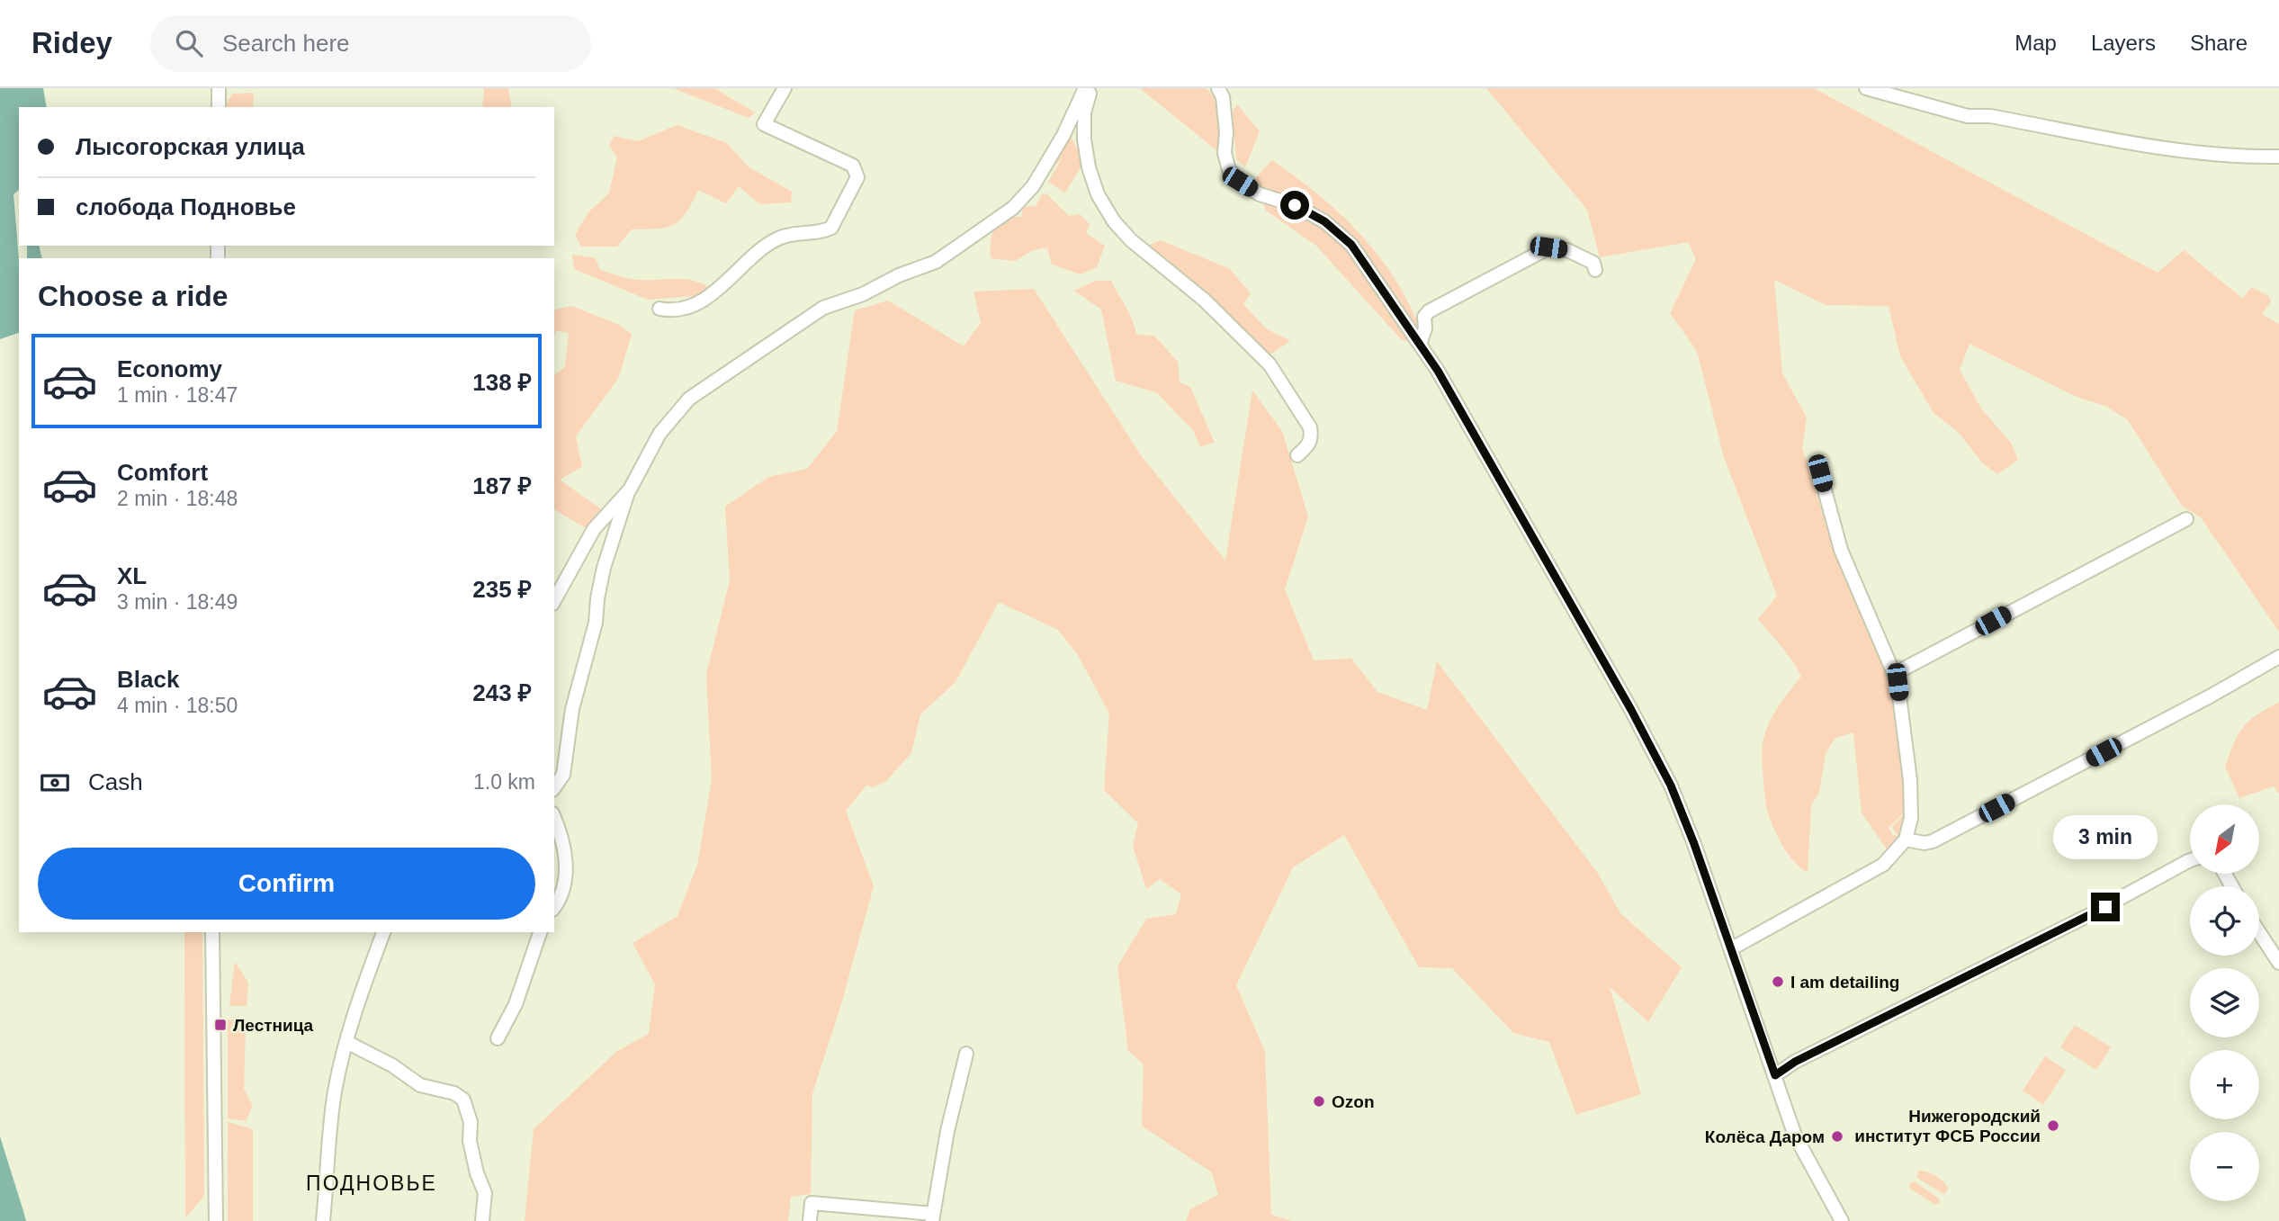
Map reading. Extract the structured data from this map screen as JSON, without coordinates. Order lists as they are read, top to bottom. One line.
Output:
{"districts":["ПОДНОВЬЕ"],"places":{"other":["I am detailing","Ozon","Нижегородский институт ФСБ России","Колёса Даром"],"transit":["Лестница"]},"north":"bottom left","page":{"header":"Ridey","search":"Search here","nav":["Map","Layers","Share"],"banner":["Лысогорская улица","слобода Подновье"],"heading":"Choose a ride","list":[{"name":"Economy","note":"1 min · 18:47","value":"138 ₽"},{"name":"Comfort","note":"2 min · 18:48","value":"187 ₽"},{"name":"XL","note":"3 min · 18:49","value":"235 ₽"},{"name":"Black","note":"4 min · 18:50","value":"243 ₽"}],"pay":["Cash","1.0 km"],"map_buttons":["+","−"],"bubble":"3 min","buttons":"Confirm"}}
